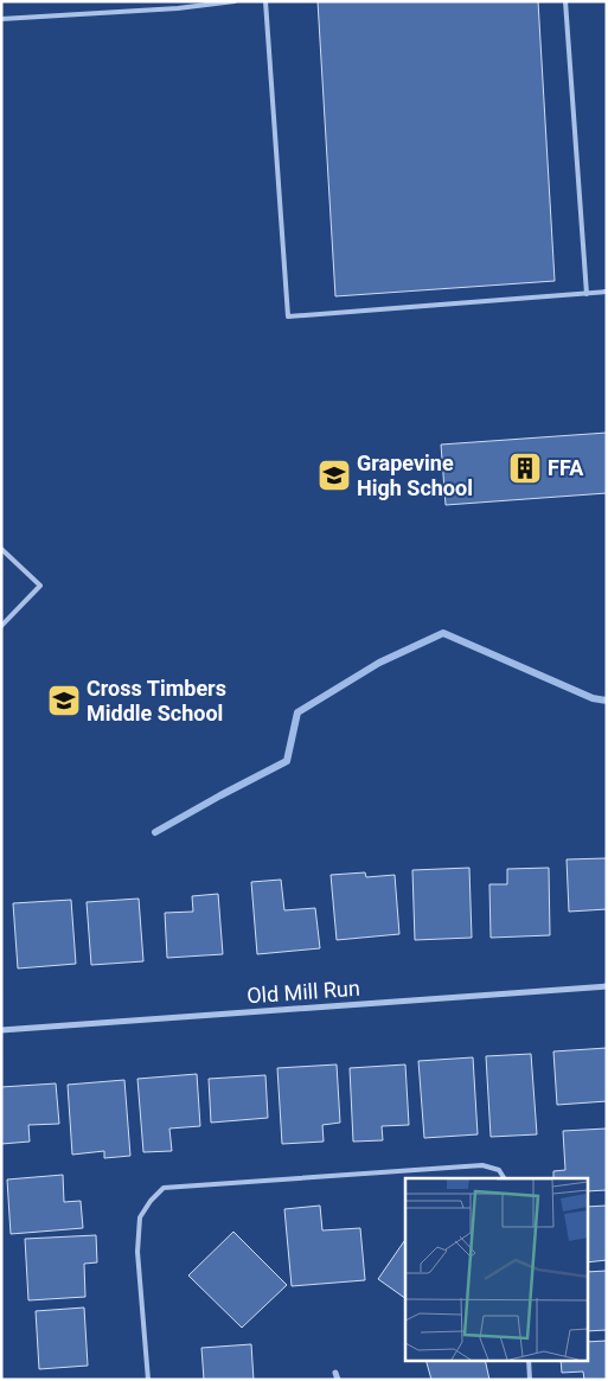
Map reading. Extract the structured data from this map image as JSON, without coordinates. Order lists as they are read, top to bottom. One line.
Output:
{"streets":{"street":["Old Mill Run"]},"places":{"building":["FFA"],"school or university":["Grapevine High School","Cross Timbers Middle School"]}}
